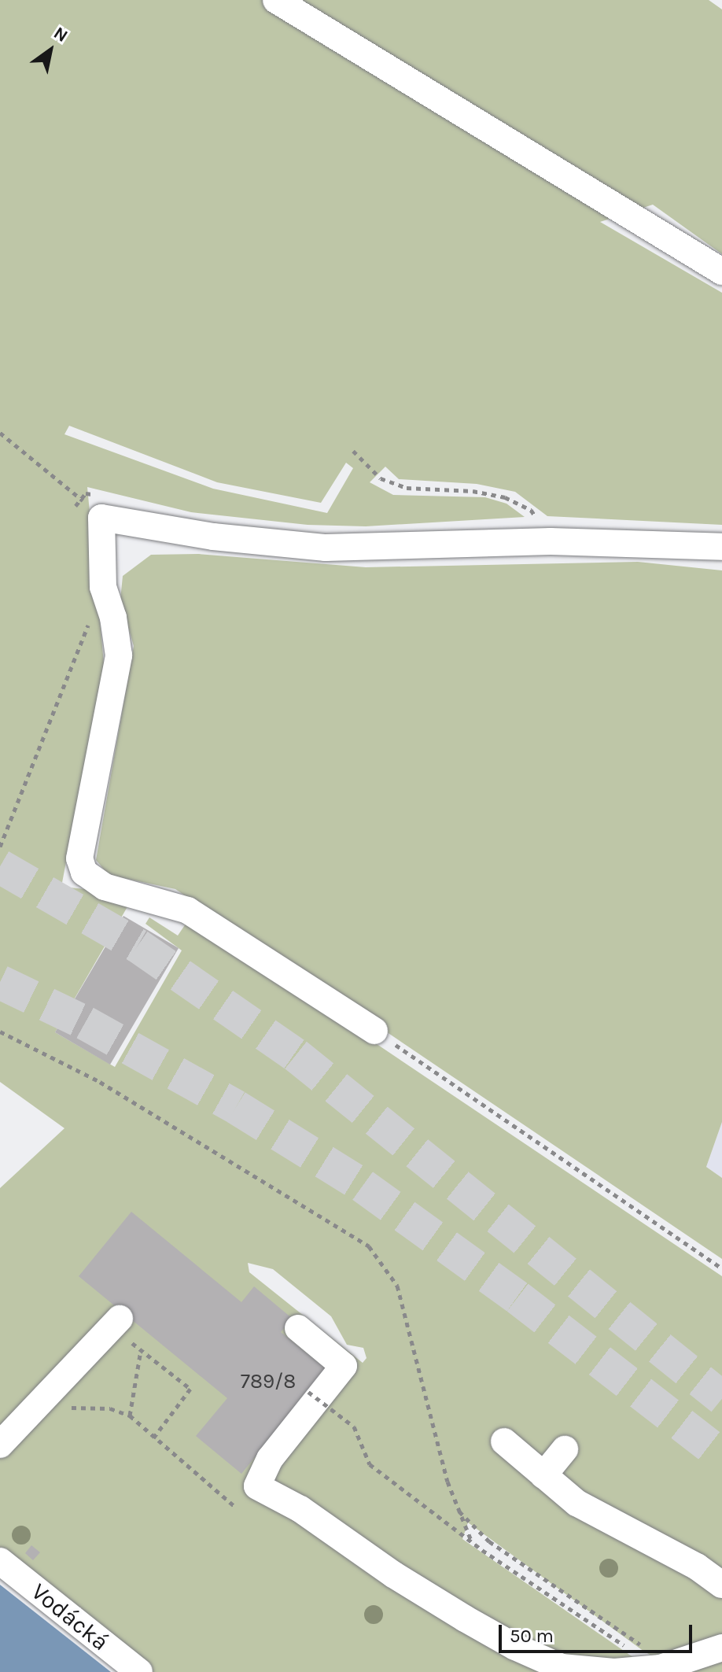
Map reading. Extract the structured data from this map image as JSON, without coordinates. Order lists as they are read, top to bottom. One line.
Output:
{"streets":{"street":["Vodácká"]},"house_numbers":["789/8"],"scale_bar":"50 m","north":"top right"}
